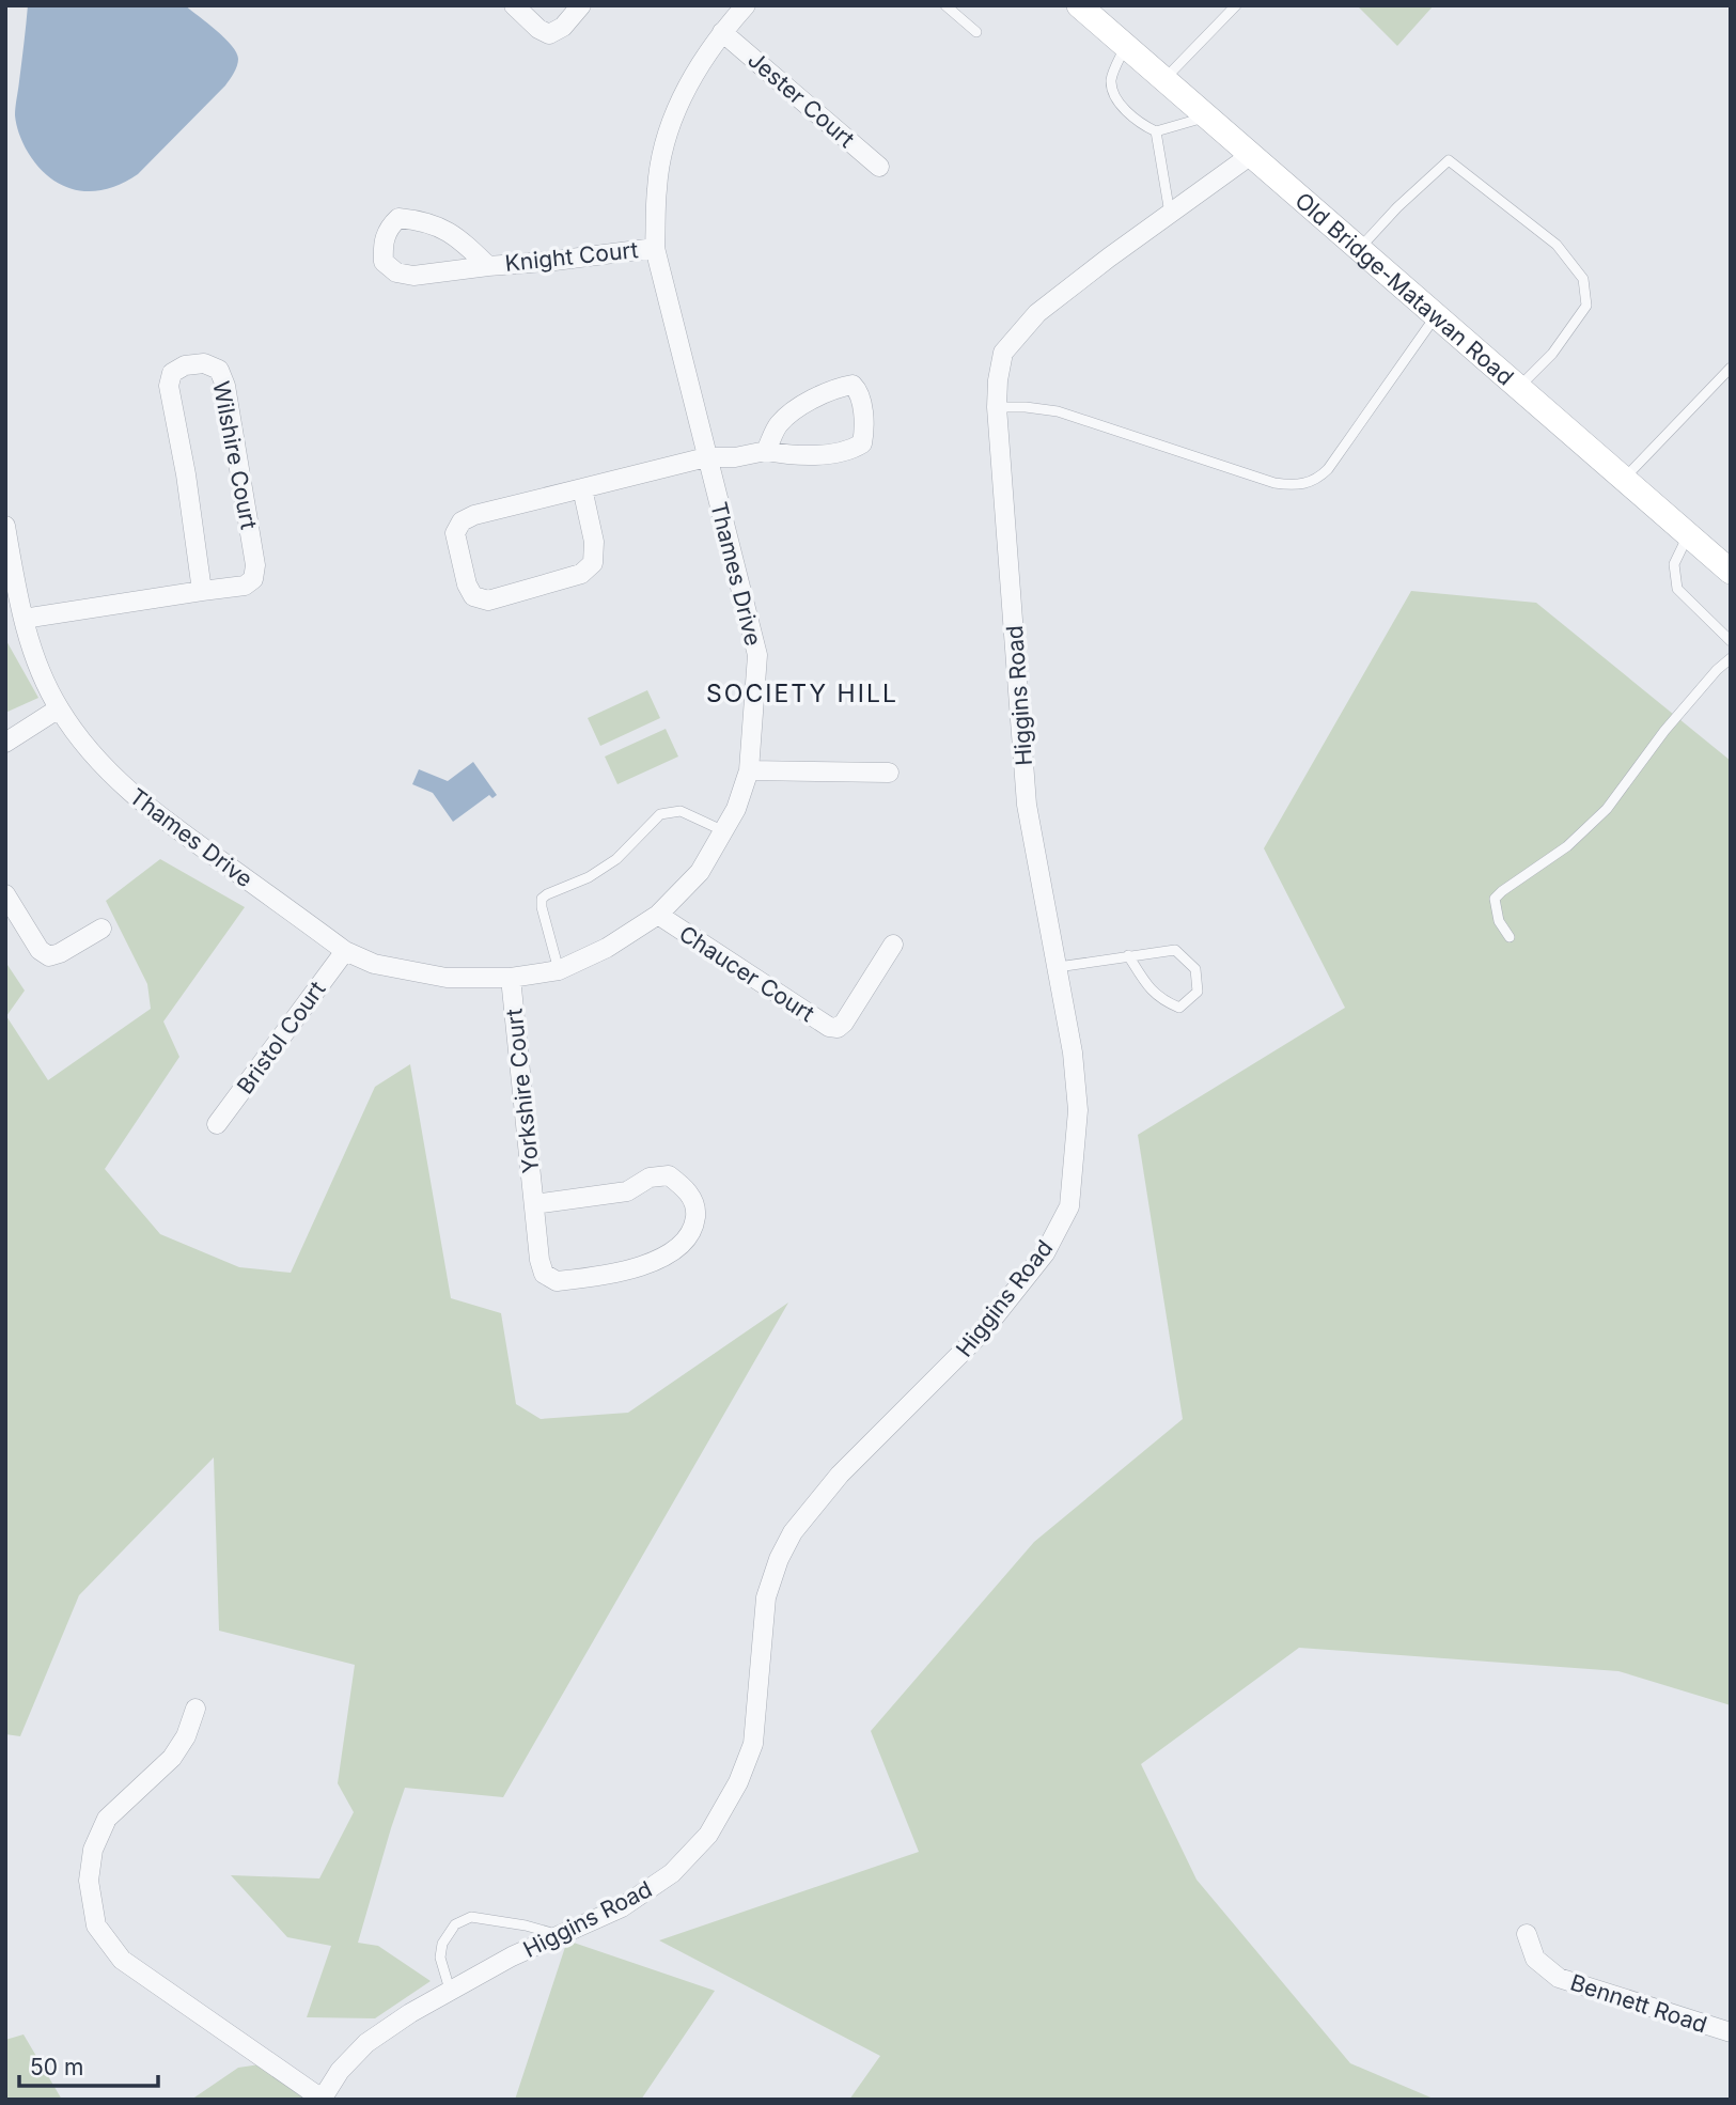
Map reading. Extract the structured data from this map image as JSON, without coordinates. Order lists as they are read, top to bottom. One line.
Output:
{"streets":{"main road":["Old Bridge-Matawan Road"],"street":["Jester Court","Knight Court","Wilshire Court","Thames Drive","Higgins Road","Chaucer Court","Bristol Court","Yorkshire Court","Bennett Road"]},"crossings":[["Jester Court","Thames Drive"],["Knight Court","Thames Drive"],["Old Bridge-Matawan Road","Higgins Road"],["Wilshire Court","Thames Drive"],["Thames Drive","Chaucer Court"],["Thames Drive","Bristol Court"],["Thames Drive","Yorkshire Court"]],"districts":["SOCIETY HILL"],"scale_bar":"50 m"}
